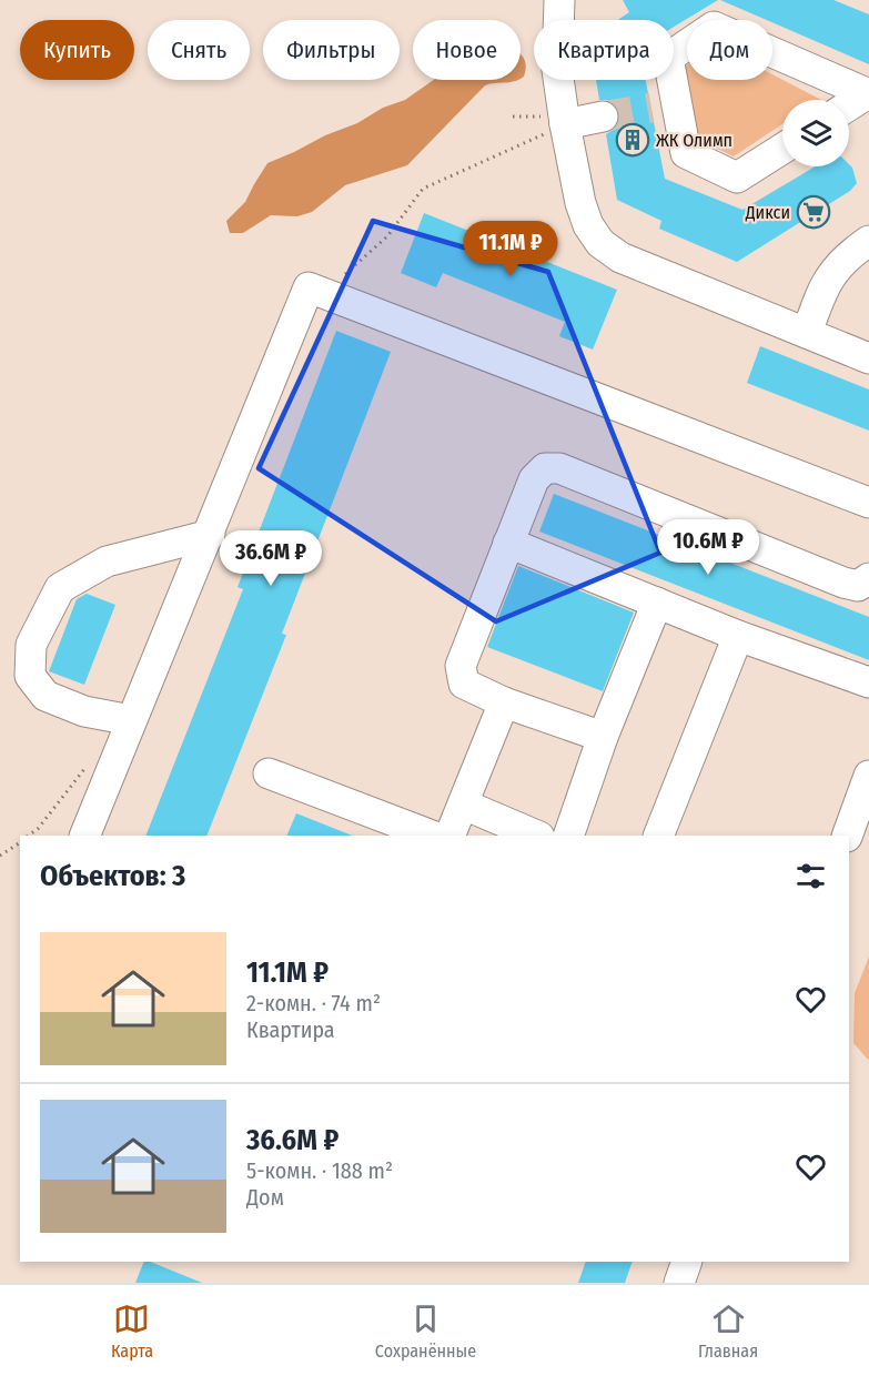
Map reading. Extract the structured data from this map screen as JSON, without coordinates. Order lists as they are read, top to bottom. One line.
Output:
{"places":{"building":["ЖК Олимп"],"supermarket":["Дикси"]},"page":{"chip":["Купить","Снять","Фильтры","Новое","Квартира","Дом"],"price":["11.1M ₽","10.6M ₽","36.6M ₽"],"heading":"Объектов: 3","list":[{"name":"11.1M ₽","note":"2-комн. · 74 m² · Квартира"},{"name":"36.6M ₽","note":"5-комн. · 188 m² · Дом"}],"tabs":["Карта","Сохранённые","Главная"]}}
